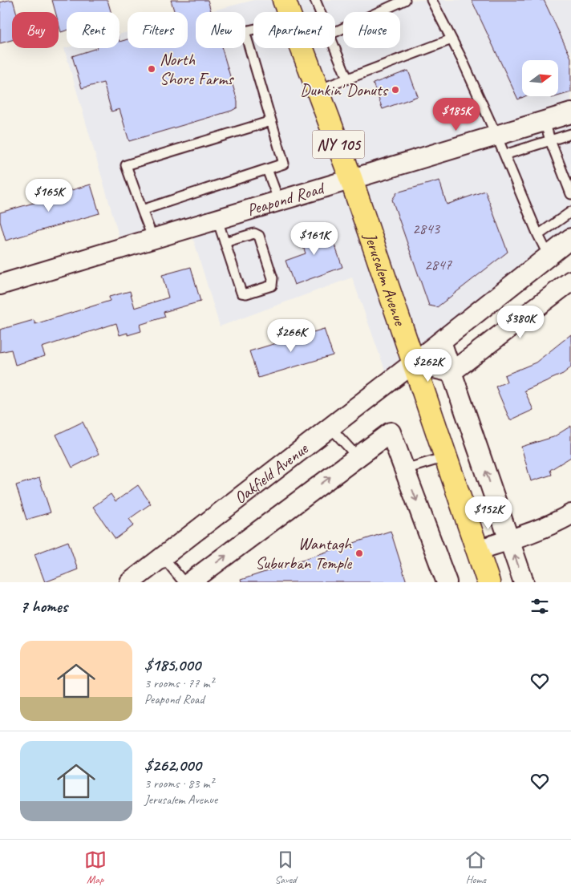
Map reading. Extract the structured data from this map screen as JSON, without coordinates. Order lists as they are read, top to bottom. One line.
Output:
{"streets":{"main road":["NY 105","Jerusalem Avenue"],"street":["Peapond Road","Oakfield Avenue"]},"crossings":[["Peapond Road","Jerusalem Avenue"],["Jerusalem Avenue","Oakfield Avenue"]],"places":["North Shore Farms","Dunkin' Donuts","Wantagh Suburban Temple"],"house_numbers":["2843","2847"],"north":"right","page":{"chip":["Buy","Rent","Filters","New","Apartment","House"],"price":["$185K","$165K","$161K","$380K","$266K","$262K","$152K"],"heading":"7 homes","list":[{"name":"$185,000","note":"3 rooms · 77 m² · Peapond Road"},{"name":"$262,000","note":"3 rooms · 83 m² · Jerusalem Avenue"}],"tabs":["Map","Saved","Home"]}}
